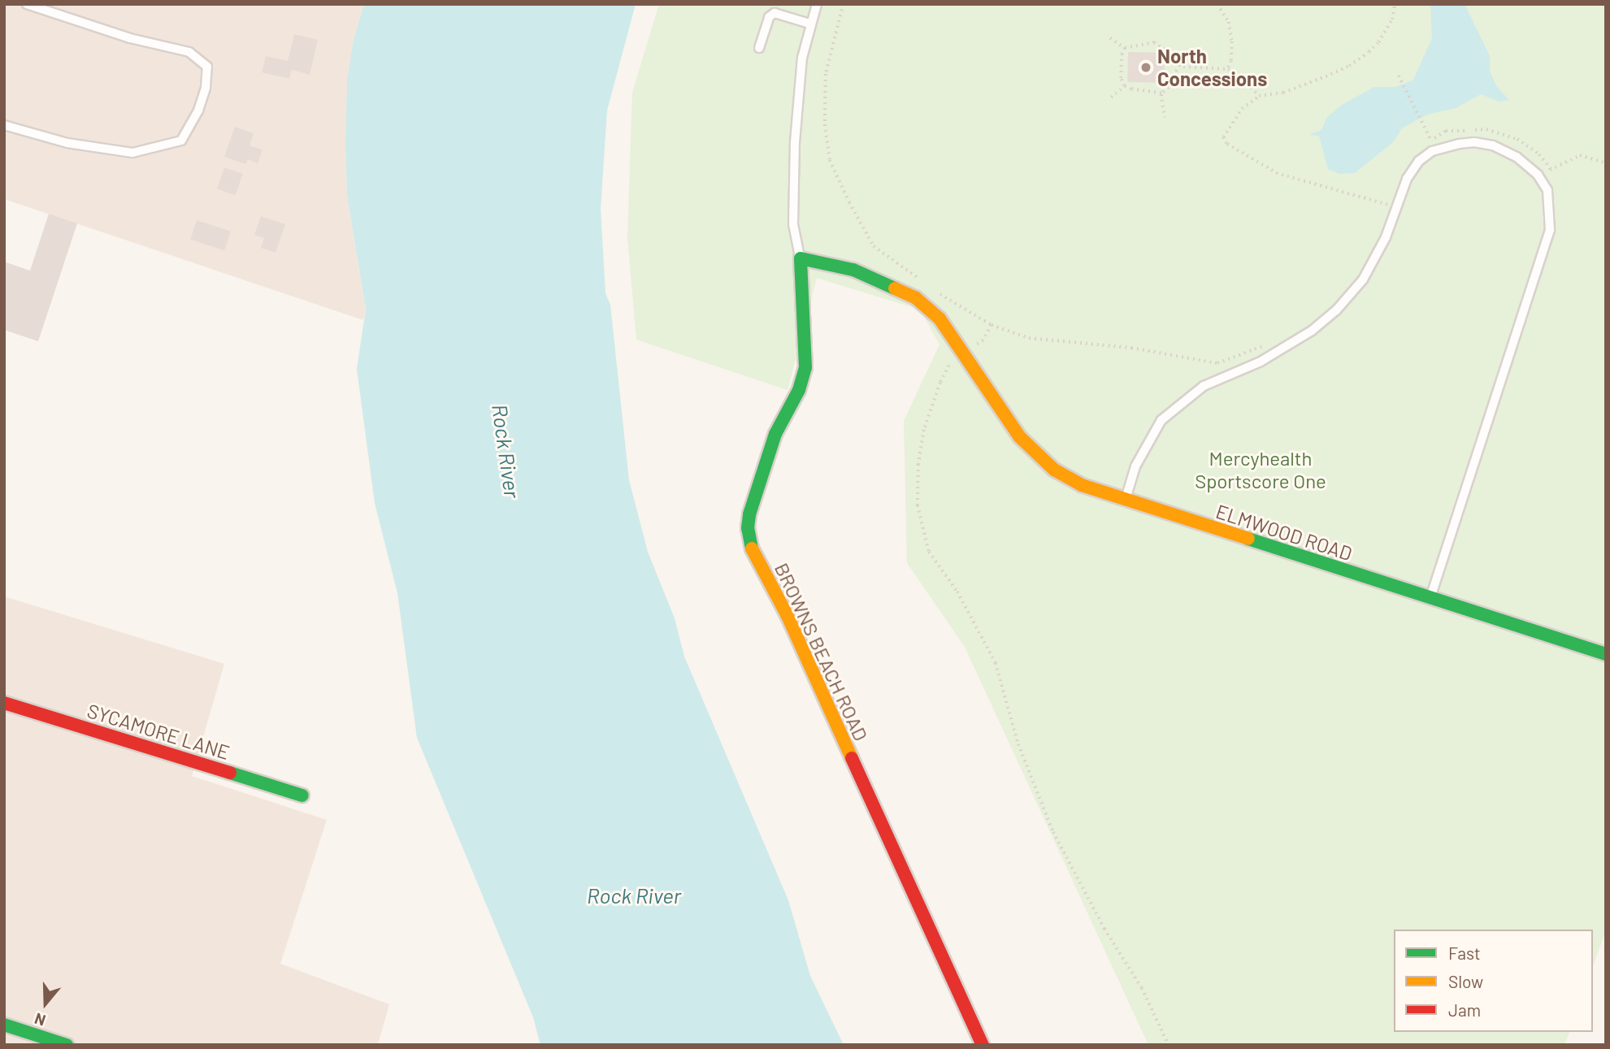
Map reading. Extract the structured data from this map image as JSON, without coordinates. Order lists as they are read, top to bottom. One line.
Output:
{"streets":{"street":["ELMWOOD ROAD","BROWNS BEACH ROAD","SYCAMORE LANE"]},"crossings":[["ELMWOOD ROAD","BROWNS BEACH ROAD"]],"water":["Rock River"],"parks":["Mercyhealth Sportscore One"],"places":["North Concessions"],"legend":["Fast","Slow","Jam"],"north":"bottom"}
